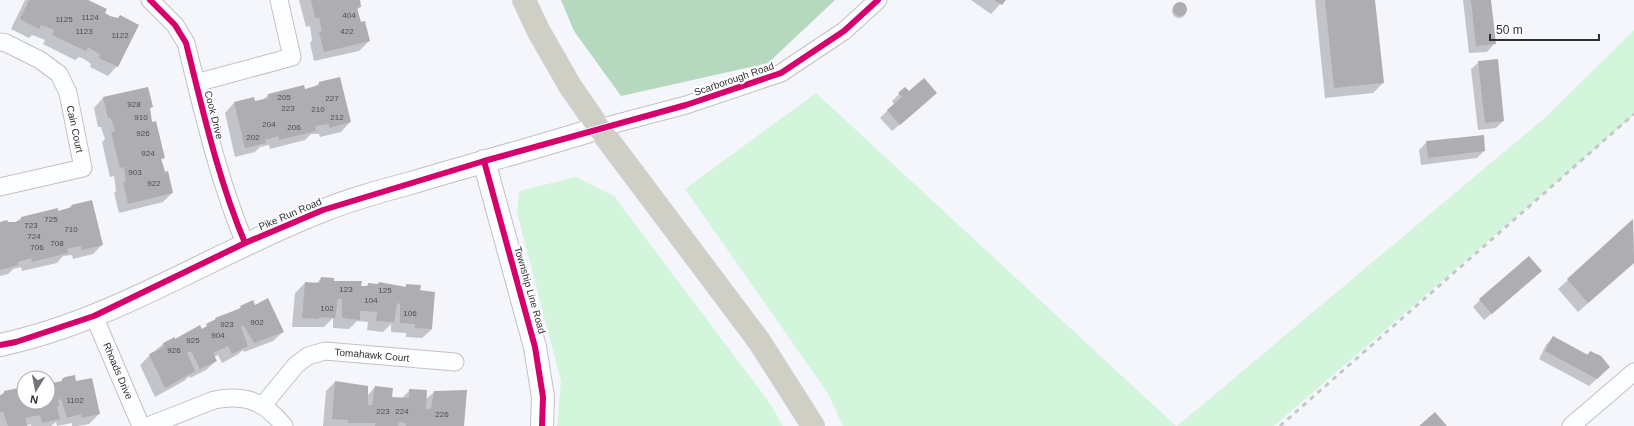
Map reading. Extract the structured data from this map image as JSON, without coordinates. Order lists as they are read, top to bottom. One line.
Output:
{"streets":{"street":["Scarborough Road","Cook Drive","Cain Court","Pike Run Road","Township Line Road","Tomahawk Court","Rhoads Drive"]},"crossings":[["Scarborough Road","Pike Run Road"],["Cook Drive","Pike Run Road"],["Pike Run Road","Township Line Road"],["Pike Run Road","Rhoads Drive"]],"house_numbers":["404","1124","1125","1123","422","1122","205","227","928","223","210","910","212","204","206","926","202","924","903","922","725","723","710","724","708","706","123","125","104","102","106","902","923","904","925","926","1102","223","224","226"],"scale_bar":"50 m","north":"bottom"}
